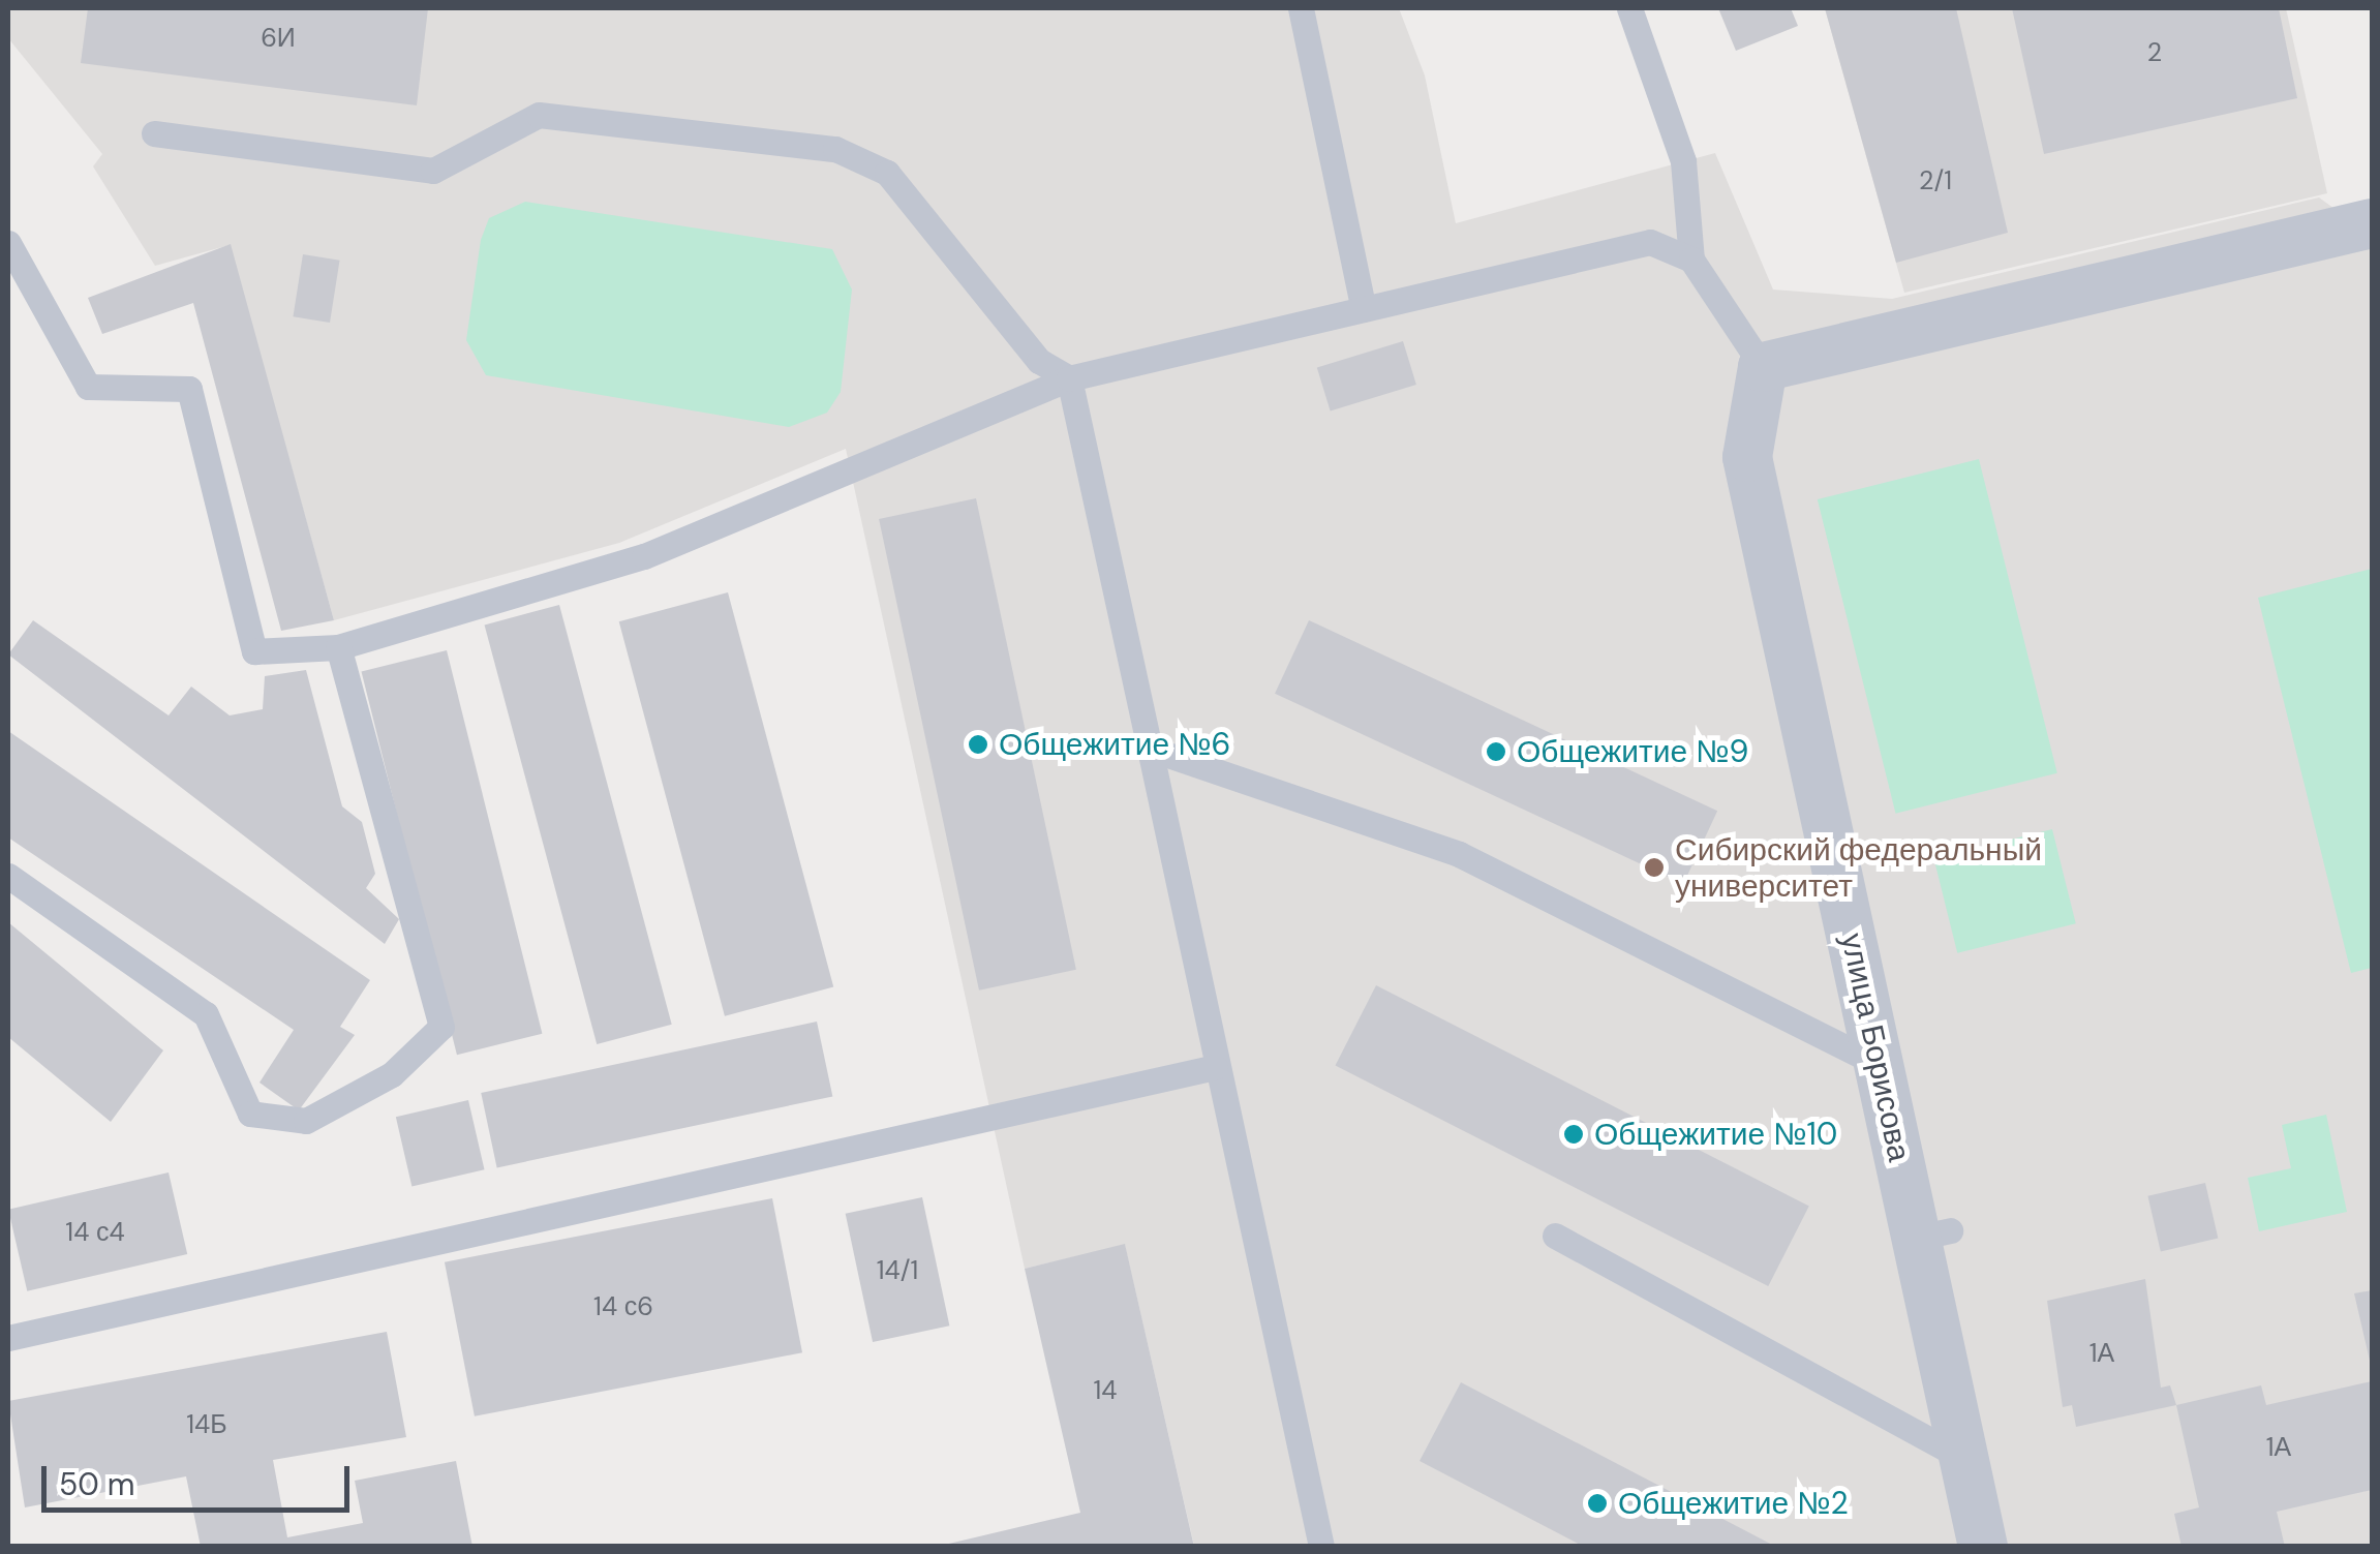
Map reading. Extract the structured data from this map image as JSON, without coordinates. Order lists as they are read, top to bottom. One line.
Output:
{"streets":{"street":["улица Борисова"]},"places":["Общежитие №6","Общежитие №9","Сибирский федеральный университет","Общежитие №10","Общежитие №2"],"house_numbers":["6И","2","2/1","14 с4","14/1","14 с6","1А","14","14Б","1А"],"scale_bar":"50 m"}
